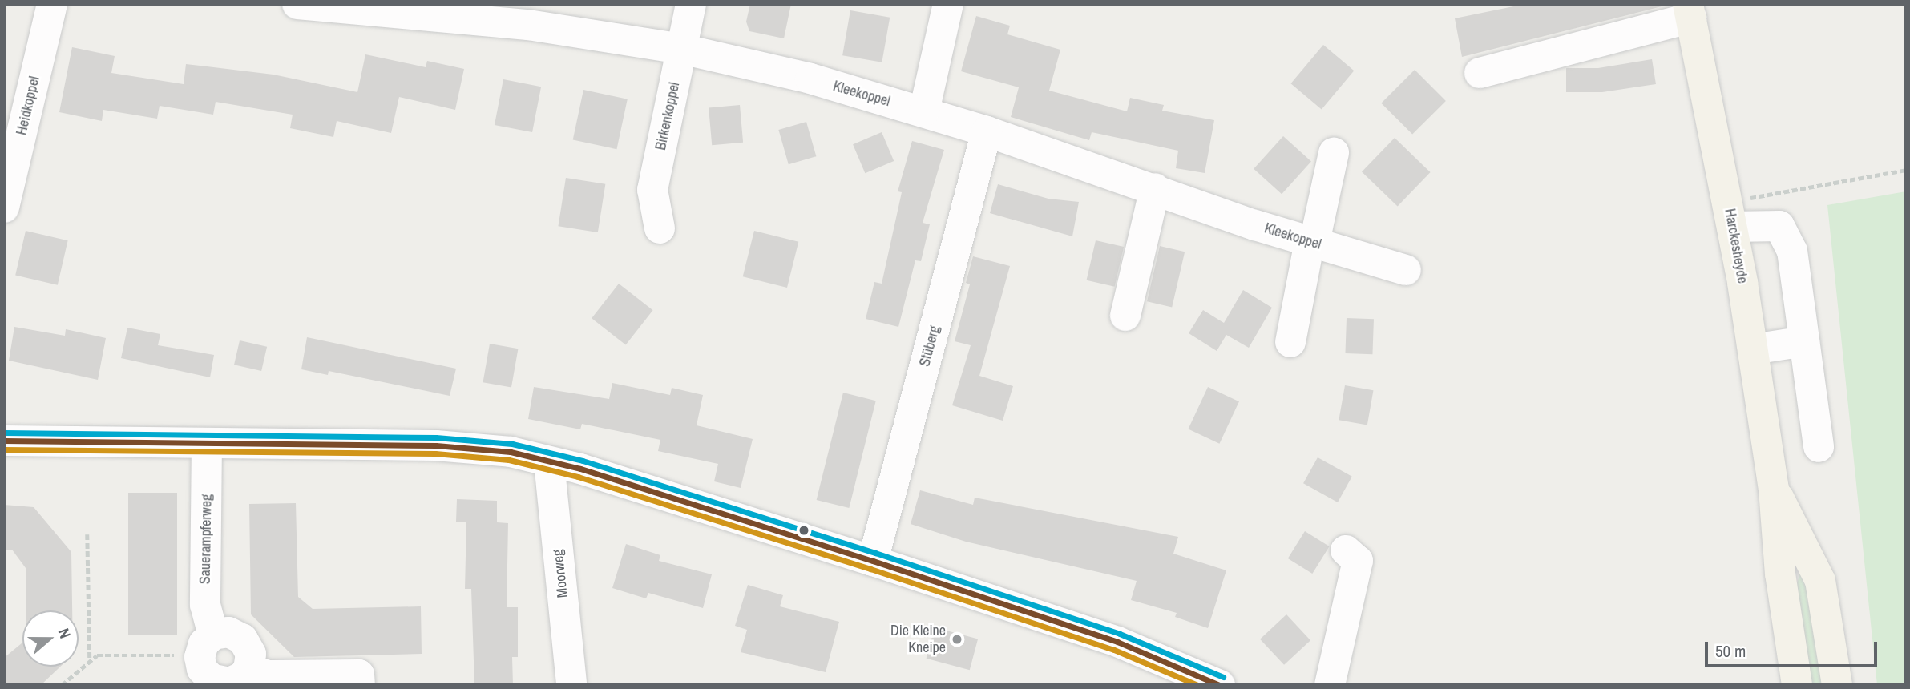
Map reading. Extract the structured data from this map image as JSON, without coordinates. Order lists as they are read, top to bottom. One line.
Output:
{"streets":{"main road":["Harckesheyde"],"street":["Kleekoppel","Heidkoppel","Birkenkoppel","Stüberg","Sauerampferweg","Moorweg"]},"crossings":[["Kleekoppel","Birkenkoppel"],["Kleekoppel","Stüberg"]],"places":["Die Kleine Kneipe"],"scale_bar":"50 m","north":"right"}
